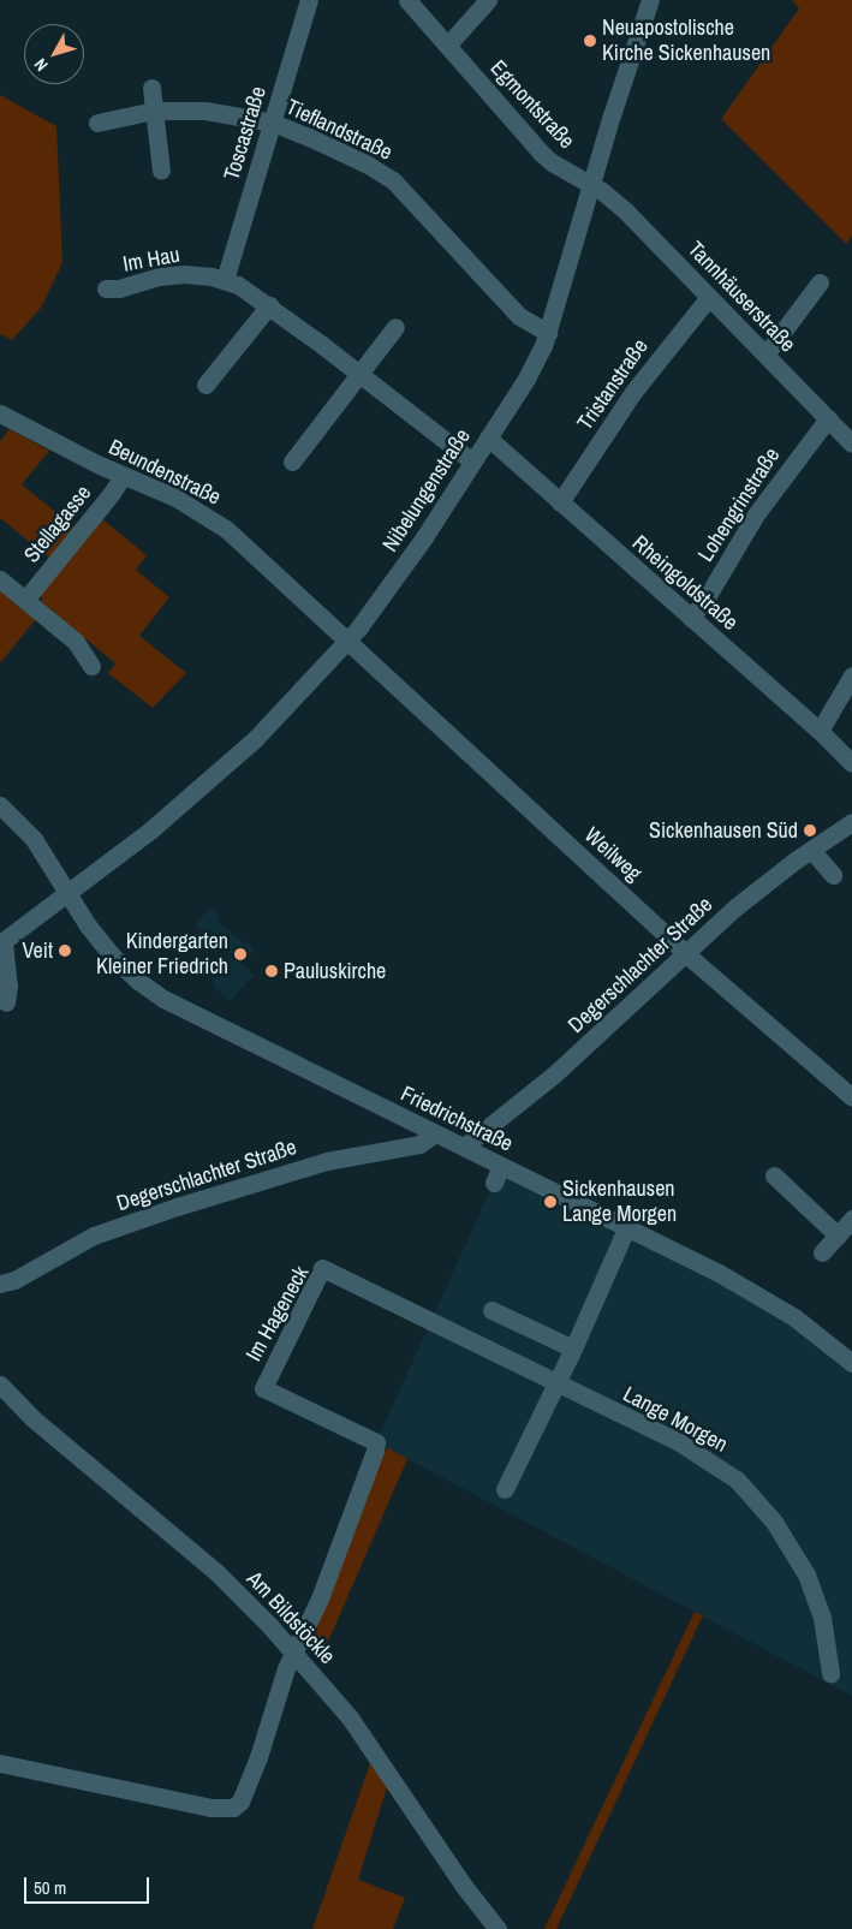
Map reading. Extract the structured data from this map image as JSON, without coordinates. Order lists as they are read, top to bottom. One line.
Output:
{"streets":{"street":["Egmontstraße","Tieflandstraße","Toscastraße","Im Hau","Tannhäuserstraße","Tristanstraße","Beundenstraße","Nibelungenstraße","Lohengrinstraße","Stellagasse","Rheingoldstraße","Weilweg","Degerschlachter Straße","Friedrichstraße","Im Hageneck","Lange Morgen","Am Bildstöckle"]},"crossings":[["Egmontstraße","Tannhäuserstraße"],["Egmontstraße","Nibelungenstraße"],["Tieflandstraße","Toscastraße"],["Tieflandstraße","Nibelungenstraße"],["Toscastraße","Im Hau"],["Im Hau","Nibelungenstraße"],["Tannhäuserstraße","Tristanstraße"],["Tannhäuserstraße","Nibelungenstraße"],["Tannhäuserstraße","Lohengrinstraße"],["Tristanstraße","Rheingoldstraße"],["Beundenstraße","Nibelungenstraße"],["Beundenstraße","Stellagasse"],["Beundenstraße","Weilweg"],["Nibelungenstraße","Rheingoldstraße"],["Nibelungenstraße","Weilweg"],["Nibelungenstraße","Friedrichstraße"],["Lohengrinstraße","Rheingoldstraße"],["Weilweg","Degerschlachter Straße"],["Degerschlachter Straße","Friedrichstraße"],["Im Hageneck","Lange Morgen"],["Im Hageneck","Am Bildstöckle"]],"places":["Neuapostolische Kirche Sickenhausen","Sickenhausen Süd","Veit","Kindergarten Kleiner Friedrich","Pauluskirche","Sickenhausen Lange Morgen"],"scale_bar":"50 m","north":"bottom left"}
